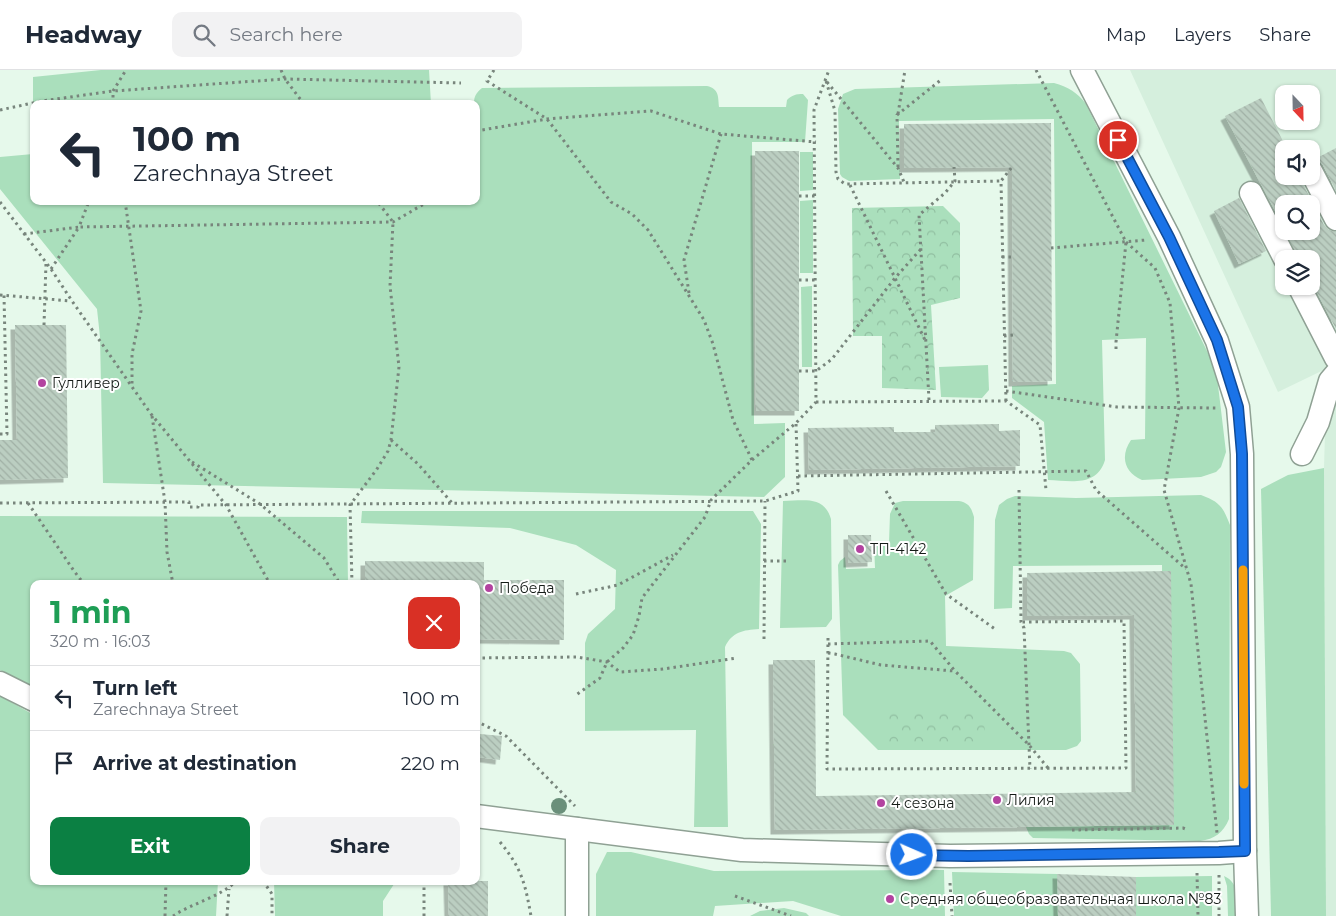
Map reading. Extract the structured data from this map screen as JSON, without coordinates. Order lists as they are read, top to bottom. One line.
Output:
{"places":["Гулливер","ТП-4142","Победа","Лилия","4 сезона","Средняя общеобразовательная школа №83"],"north":"bottom","page":{"header":"Headway","search":"Search here","nav":["Map","Layers","Share"],"turn":["100 m","Zarechnaya Street"],"heading":["1 min","320 m · 16:03"],"list":[{"name":"Turn left","note":"Zarechnaya Street","value":"100 m"},{"name":"Arrive at destination","value":"220 m"}],"buttons":["Exit","Share"]}}
